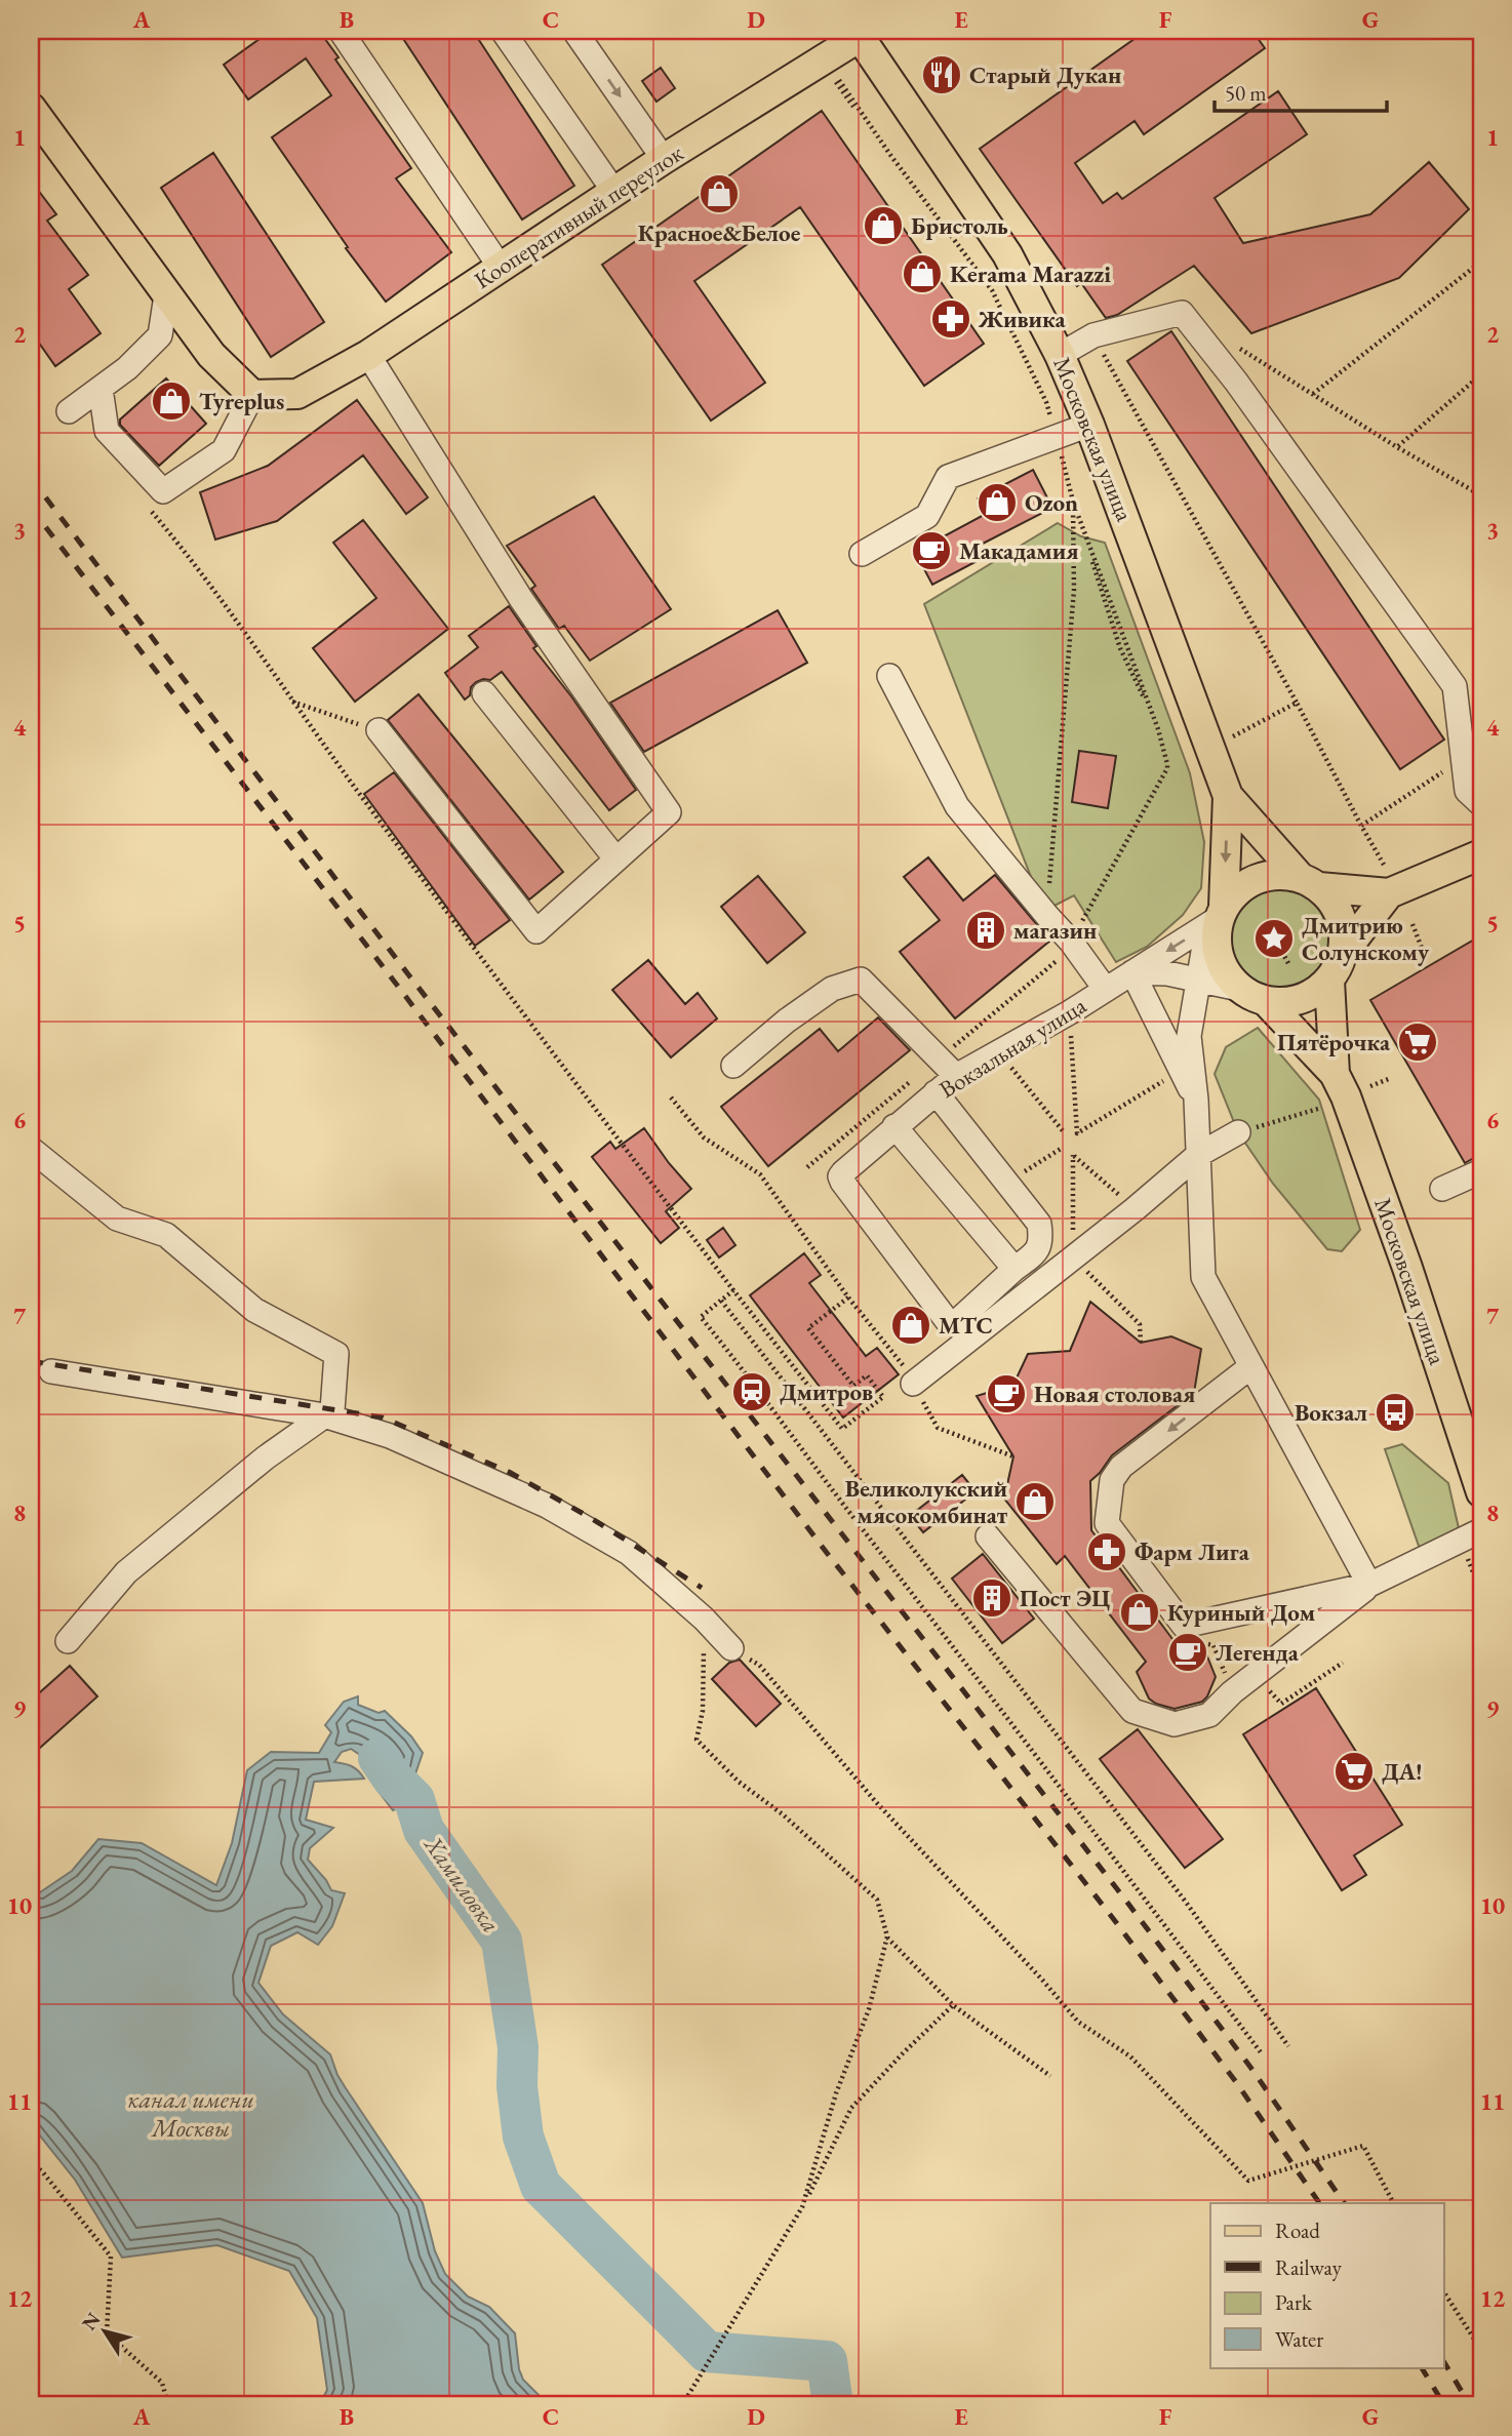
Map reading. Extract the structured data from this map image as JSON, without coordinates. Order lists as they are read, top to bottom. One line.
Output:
{"streets":{"main road":["Кооперативный переулок","Московская улица"],"street":["Вокзальная улица"]},"crossings":[["Кооперативный переулок","Московская улица"],["Московская улица","Вокзальная улица"]],"water":["Хамиловка","канал имени Москвы"],"places":{"restaurant":["Старый Дукан"],"shop":["Красное&Белое","Бристоль","Kerama Marazzi","Tyreplus","Ozon","МТС","Великолукский мясокомбинат","Куриный Дом"],"pharmacy":["Живика","Фарм Лига"],"cafe":["Макадамия","Новая столовая","Легенда"],"building":["магазин","Пост ЭЦ"],"place":["Дмитрию Солунскому"],"supermarket":["Пятёрочка","ДА!"],"station":["Дмитров"],"bus stop":["Вокзал"]},"legend":["Road","Railway","Park","Water"],"scale_bar":"50 m","north":"top left","grid":{"columns":["A","B","C","D","E","F","G"],"rows":["1","2","3","4","5","6","7","8","9","10","11","12"]}}
